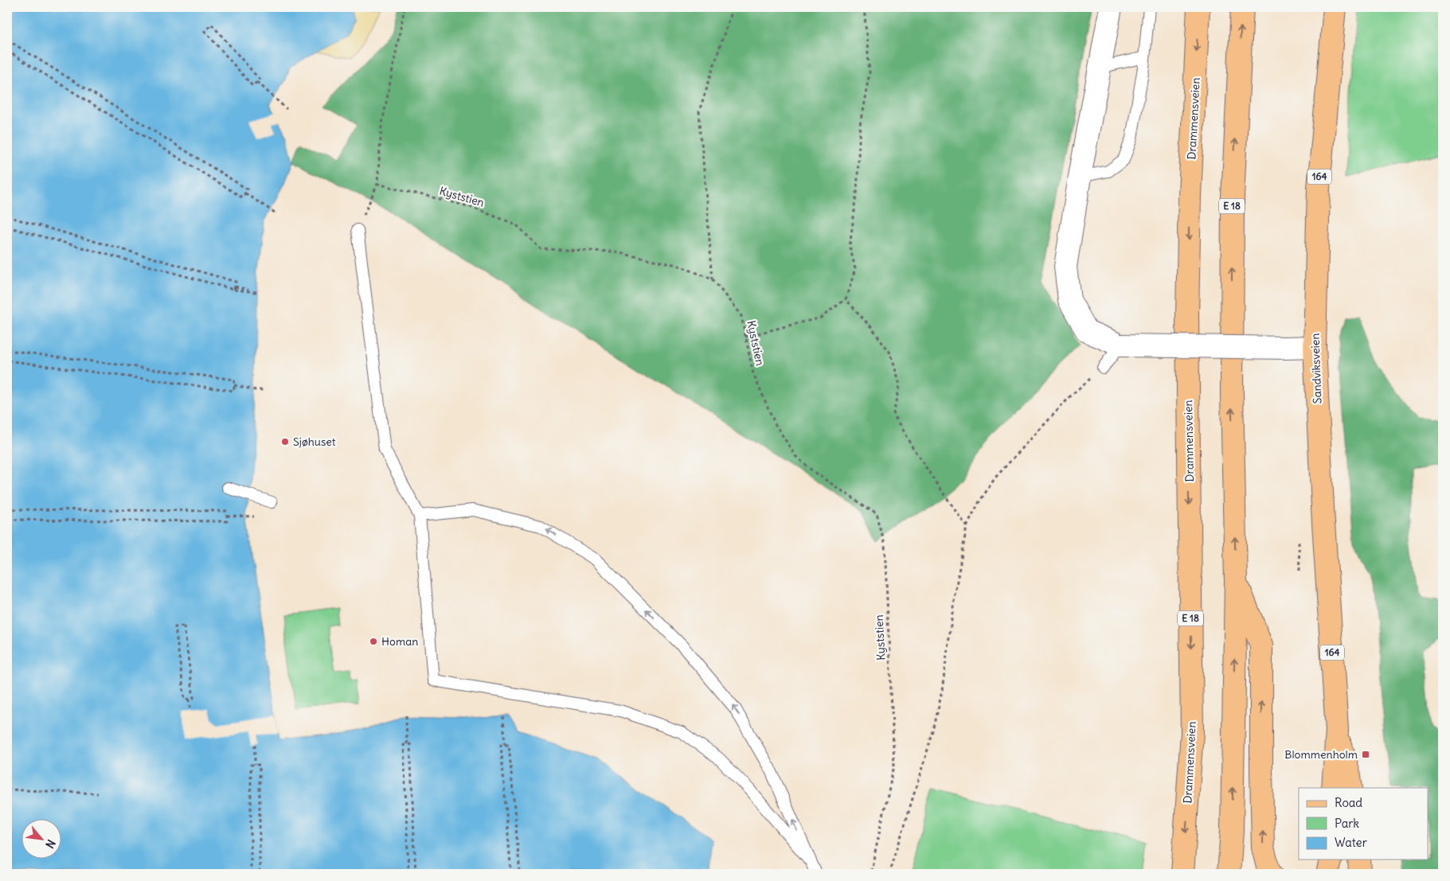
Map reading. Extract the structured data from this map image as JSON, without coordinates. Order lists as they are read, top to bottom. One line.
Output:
{"streets":{"main road":["Drammensveien","164","E 18","Sandviksveien"],"path":["Kyststien"]},"places":{"other":["Sjøhuset","Homan"],"transit":["Blommenholm"]},"legend":["Road","Park","Water"],"north":"bottom right"}
